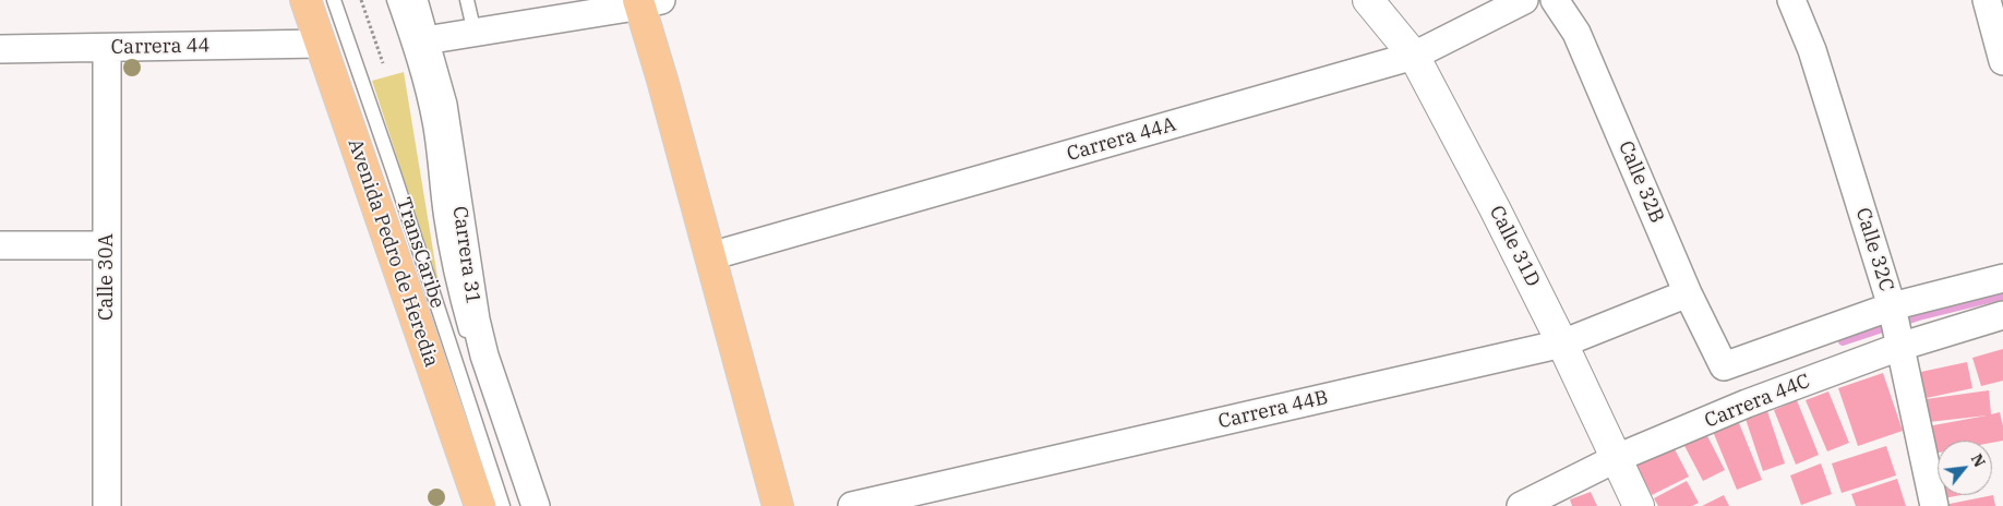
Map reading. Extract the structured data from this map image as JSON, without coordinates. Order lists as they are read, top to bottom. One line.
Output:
{"streets":{"highway":["Avenida Pedro de Heredia"],"street":["Carrera 44","Carrera 44A","Calle 32B","Calle 31D","Calle 32C","Carrera 31","Calle 30A","Carrera 44C","Carrera 44B"],"lane":["TransCaribe"]},"crossings":[["Carrera 44","Avenida Pedro de Heredia"],["Carrera 44","Calle 30A"],["Carrera 44A","Calle 31D"],["Calle 32B","Calle 32C"],["Calle 32B","Carrera 44C"],["Calle 32B","Carrera 44B"],["Calle 31D","Carrera 44C"],["Calle 31D","Carrera 44B"],["Calle 32C","Carrera 44C"]],"north":"top right"}
